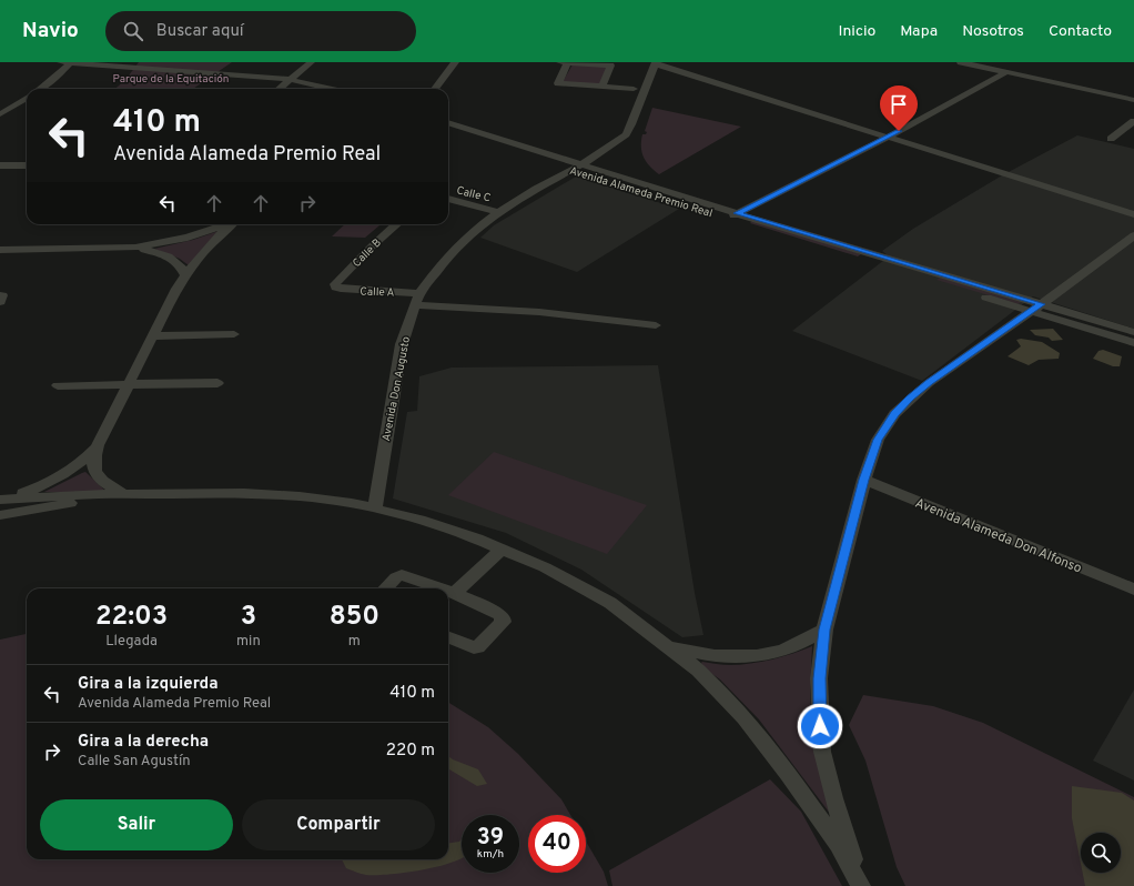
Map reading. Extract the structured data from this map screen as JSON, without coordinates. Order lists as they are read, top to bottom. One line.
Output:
{"streets":{"street":["Avenida Alameda Premio Real","Calle C","Calle B","Calle A","Avenida Don Augusto","Avenida Alameda Don Alfonso"]},"crossings":[["Avenida Alameda Premio Real","Avenida Don Augusto"],["Calle C","Avenida Don Augusto"],["Calle B","Calle A"],["Calle A","Avenida Don Augusto"]],"parks":["Parque de la Equitación"],"page":{"header":"Navio","search":"Buscar aquí","nav":["Inicio","Mapa","Nosotros","Contacto"],"turn":["410 m","Avenida Alameda Premio Real"],"eta":["22:03","Llegada","3","min","850","m"],"list":[{"name":"Gira a la izquierda","note":"Avenida Alameda Premio Real","value":"410 m"},{"name":"Gira a la derecha","note":"Calle San Agustín","value":"220 m"}],"buttons":["Salir","Compartir"],"speed":"39 km/h","limit":"40"}}
